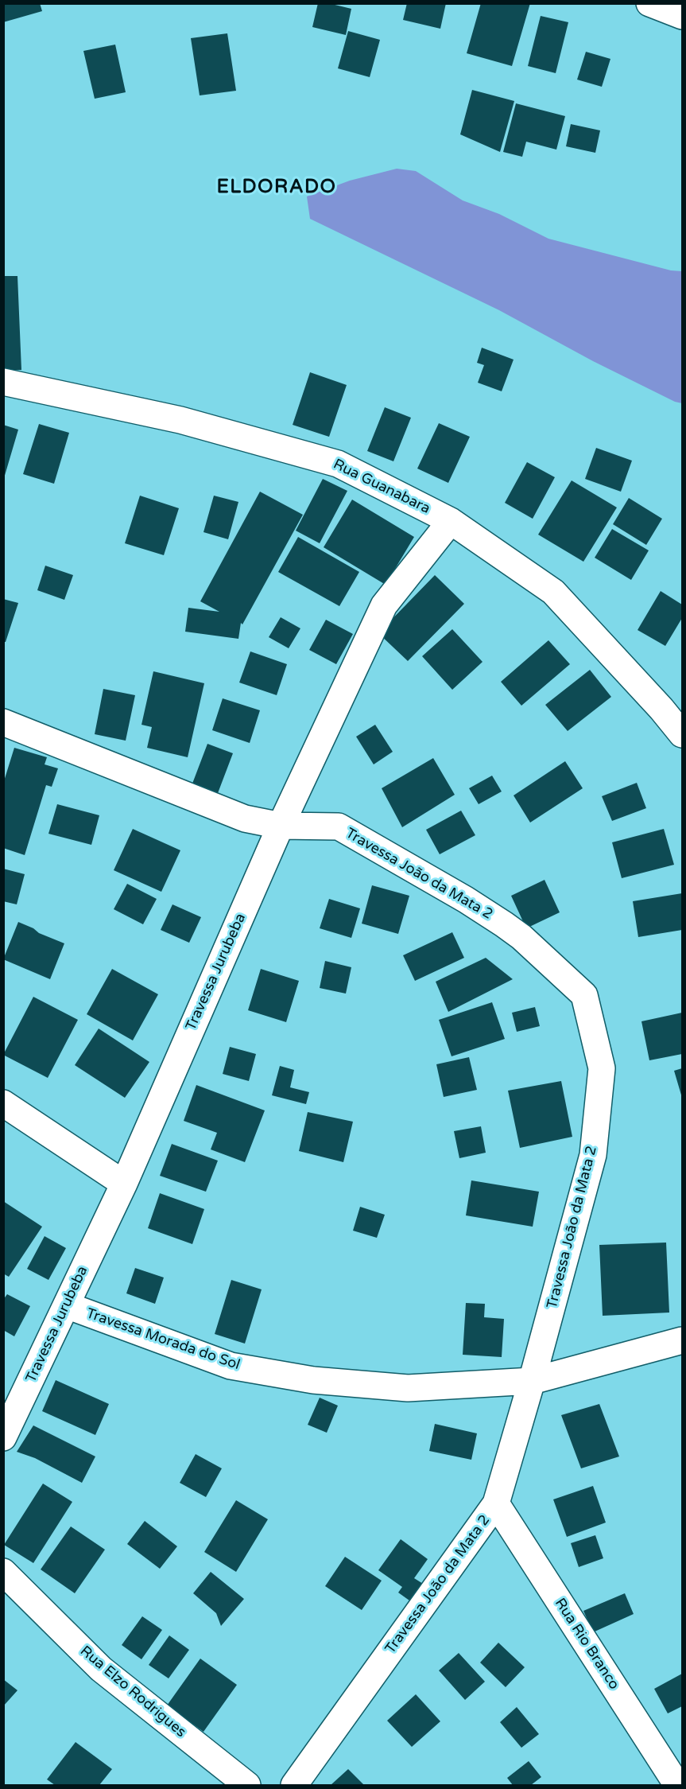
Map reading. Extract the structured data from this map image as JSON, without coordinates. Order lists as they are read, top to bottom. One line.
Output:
{"streets":{"street":["Rua Guanabara","Travessa João da Mata 2","Travessa Jurubeba","Travessa Morada do Sol","Rua Rio Branco","Rua Elzo Rodrigues"]},"crossings":[["Rua Guanabara","Travessa Jurubeba"],["Travessa João da Mata 2","Travessa Jurubeba"],["Travessa João da Mata 2","Travessa Morada do Sol"],["Travessa João da Mata 2","Rua Rio Branco"],["Travessa Jurubeba","Travessa Morada do Sol"]],"districts":["ELDORADO"]}
